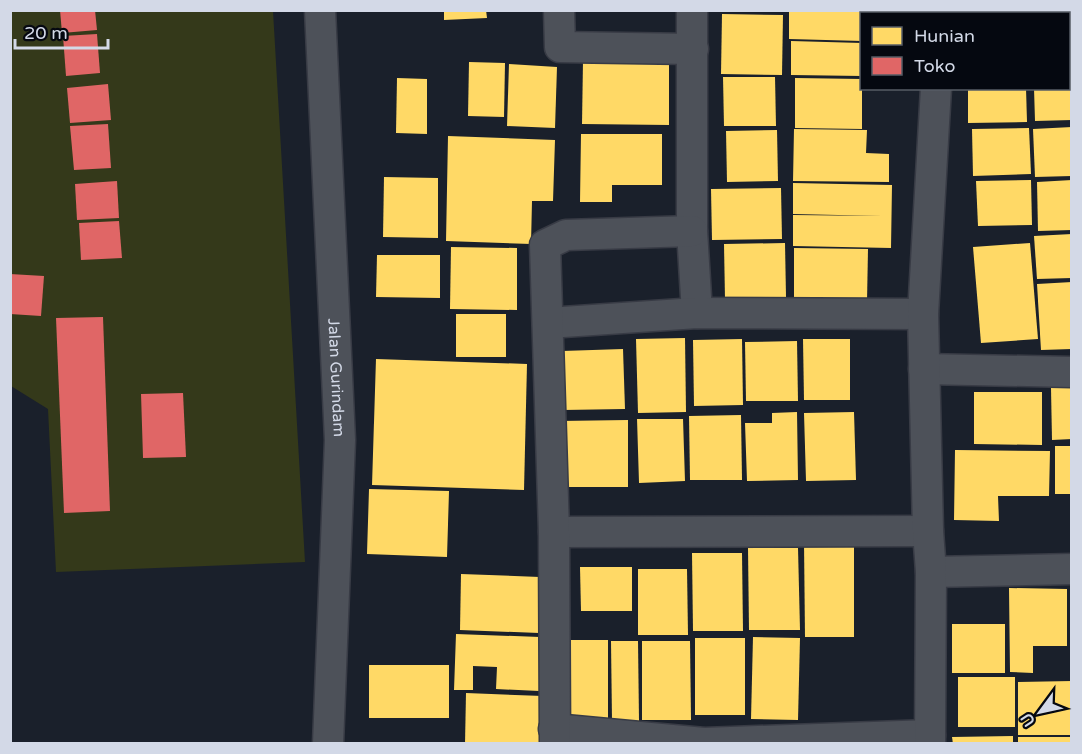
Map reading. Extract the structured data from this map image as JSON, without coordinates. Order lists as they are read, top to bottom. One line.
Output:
{"streets":{"street":["Jalan Gurindam"]},"legend":["Hunian","Toko"],"scale_bar":"20 m","north":"bottom left"}
